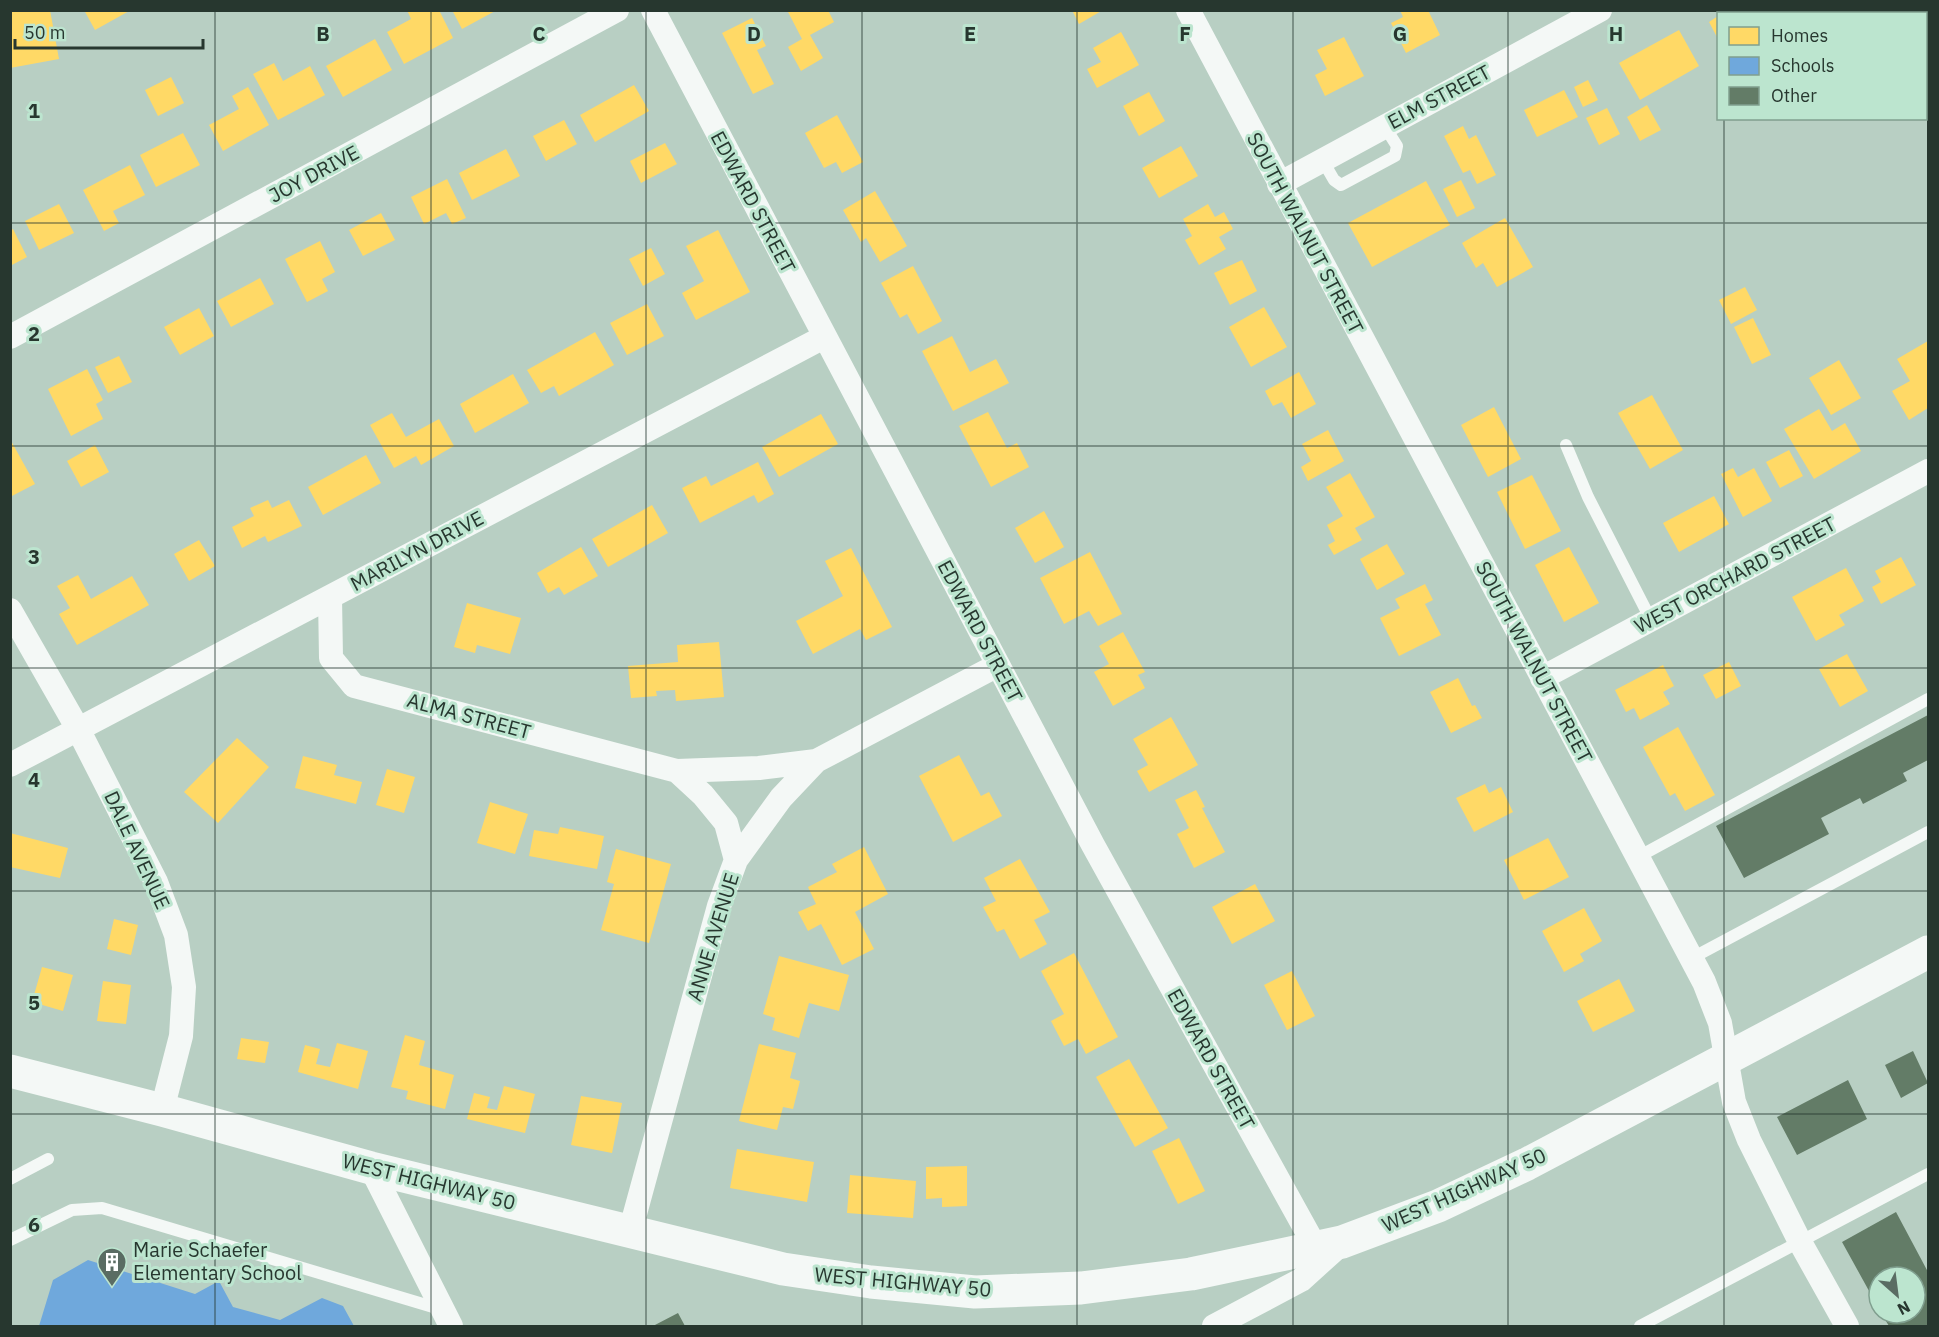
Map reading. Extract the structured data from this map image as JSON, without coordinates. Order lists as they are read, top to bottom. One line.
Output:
{"streets":{"main road":["WEST HIGHWAY 50"],"street":["ELM STREET","JOY DRIVE","EDWARD STREET","SOUTH WALNUT STREET","MARILYN DRIVE","WEST ORCHARD STREET","ALMA STREET","DALE AVENUE","ANNE AVENUE"]},"crossings":[["ELM STREET","SOUTH WALNUT STREET"],["EDWARD STREET","MARILYN DRIVE"],["EDWARD STREET","ANNE AVENUE"],["EDWARD STREET","WEST HIGHWAY 50"],["SOUTH WALNUT STREET","WEST ORCHARD STREET"],["SOUTH WALNUT STREET","WEST HIGHWAY 50"],["MARILYN DRIVE","ALMA STREET"],["MARILYN DRIVE","DALE AVENUE"],["ALMA STREET","ANNE AVENUE"],["DALE AVENUE","WEST HIGHWAY 50"],["ANNE AVENUE","WEST HIGHWAY 50"]],"places":{"building":["Marie Schaefer Elementary School"]},"legend":["Homes","Schools","Other"],"scale_bar":"50 m","north":"bottom right","grid":{"columns":["B","C","D","E","F","G","H"],"rows":["1","2","3","4","5","6"]}}
